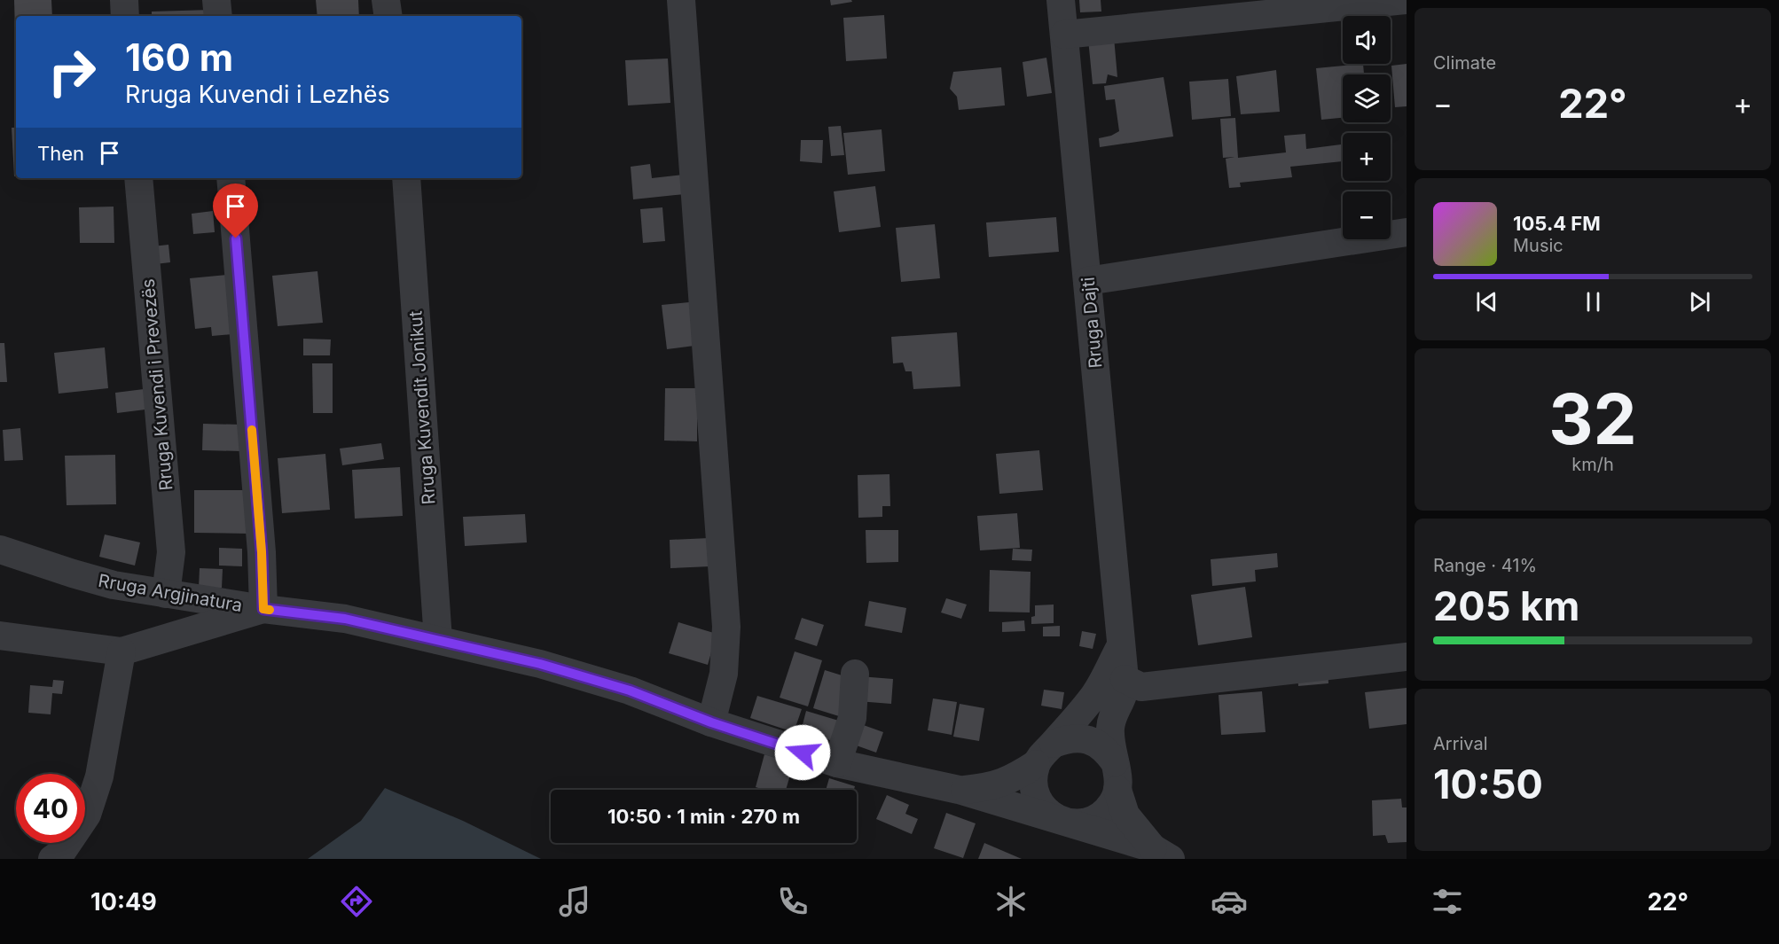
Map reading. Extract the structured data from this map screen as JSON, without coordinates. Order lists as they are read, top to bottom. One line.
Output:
{"streets":{"street":["Rruga Dajti","Rruga Kuvendi i Prevezës","Rruga Kuvendit Jonikut","Rruga Argjinatura"]},"crossings":[["Rruga Kuvendi i Prevezës","Rruga Argjinatura"],["Rruga Kuvendit Jonikut","Rruga Argjinatura"]],"page":{"tile":["Climate",["32","km/h"],["Range · 41%","205 km"],["Arrival","10:50"]],"map_buttons":["+","−"],"turn":["160 m","Rruga Kuvendi i Lezhës"],"heat":["−","22°","+"],"then":"Then","song":["105.4 FM","Music"],"limit":"40","trip":"10:50 · 1 min · 270 m","tabs":["10:49","22°"]}}
